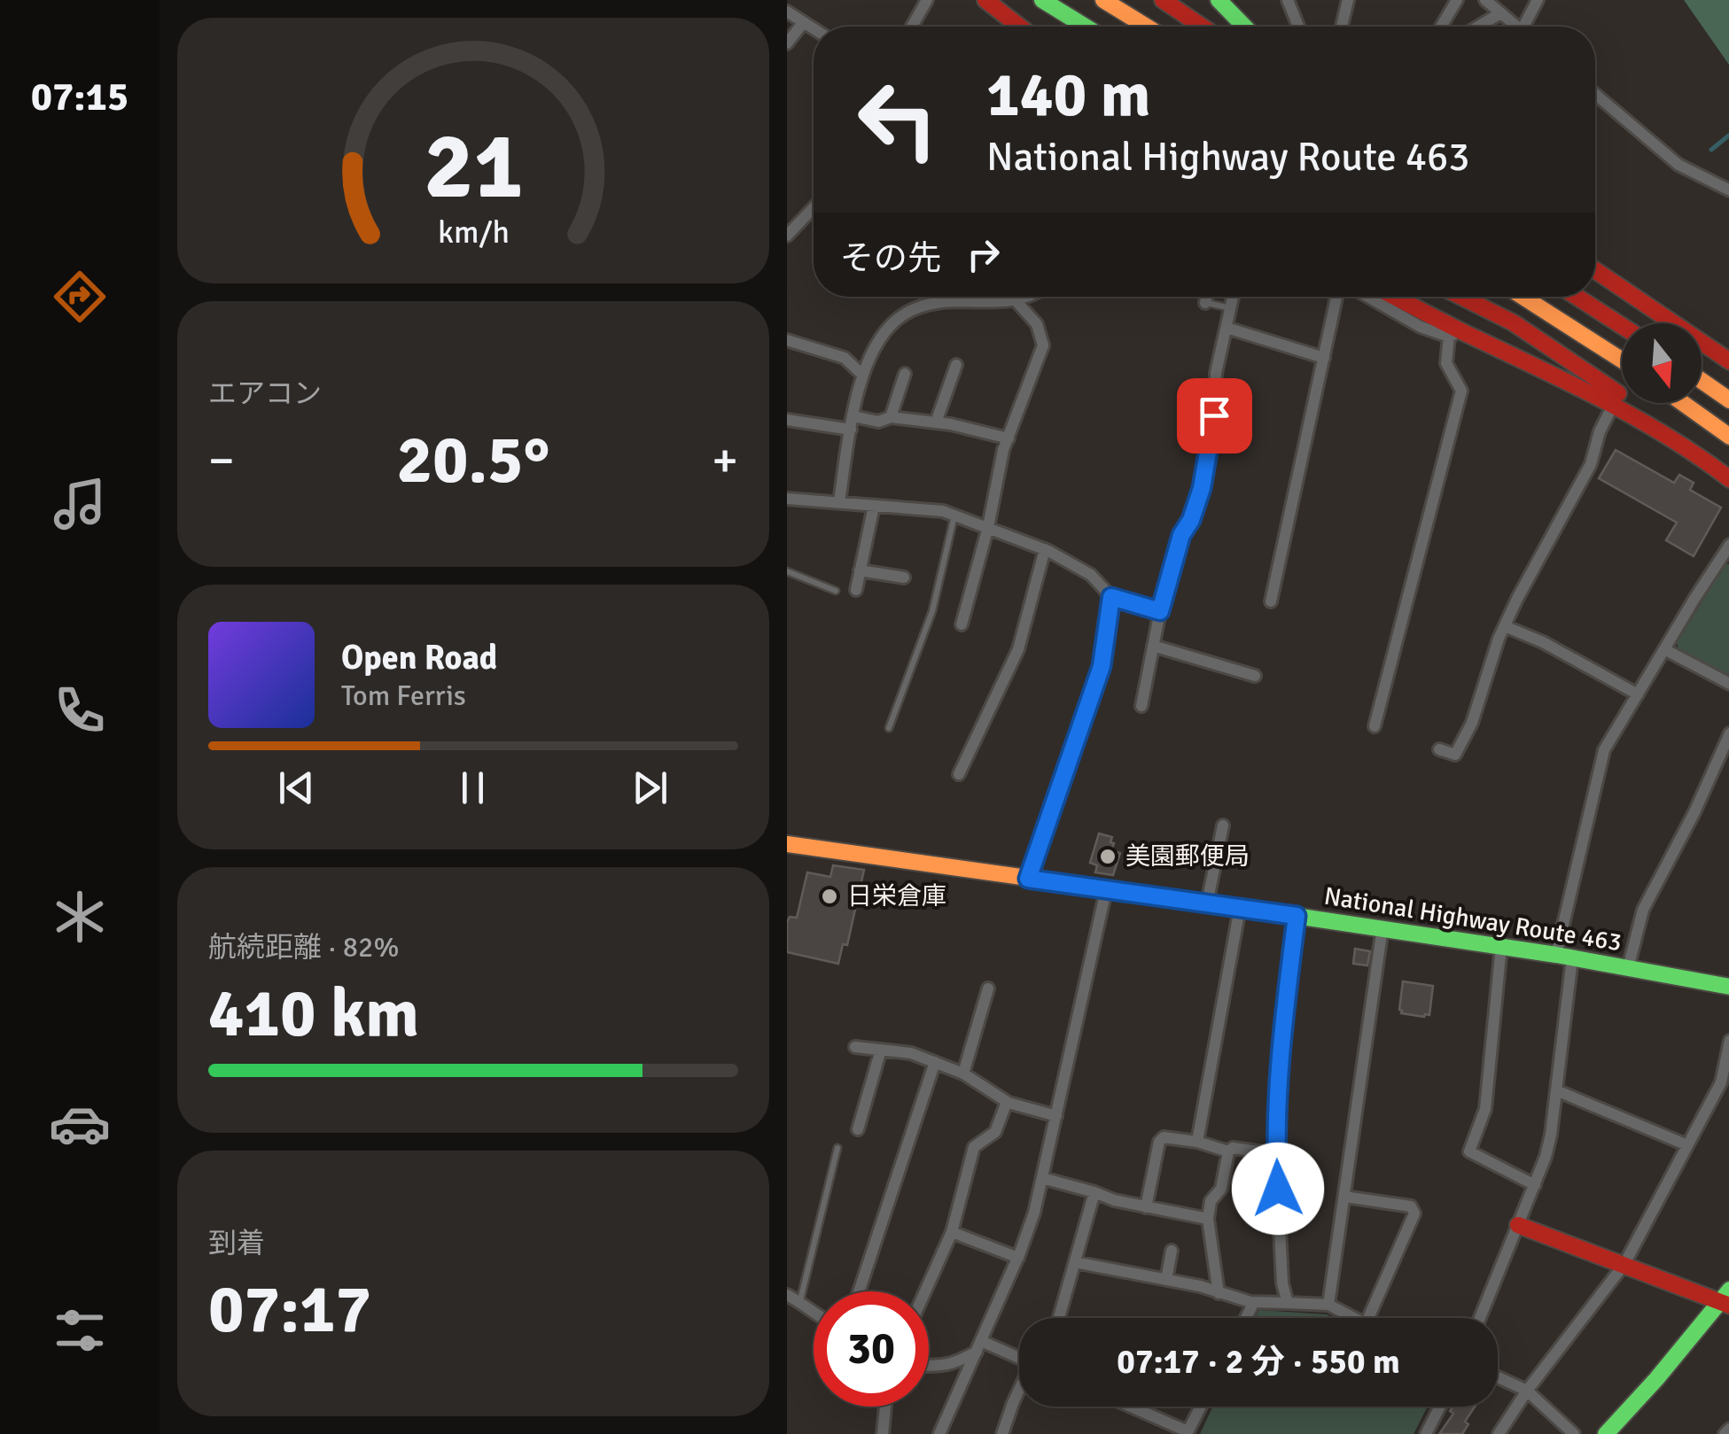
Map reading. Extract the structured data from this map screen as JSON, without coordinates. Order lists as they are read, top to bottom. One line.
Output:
{"streets":{"main road":["National Highway Route 463"]},"places":["美園郵便局","日栄倉庫"],"north":"bottom","page":{"tabs":"07:15","turn":["140 m","National Highway Route 463"],"then":"その先","tile":["エアコン",["航続距離 · 82%","410 km"],["到着","07:17"]],"heat":["−","20.5°","+"],"song":["Open Road","Tom Ferris"],"limit":"30","trip":"07:17 · 2 分 · 550 m","gauge":["21","km/h"]}}
